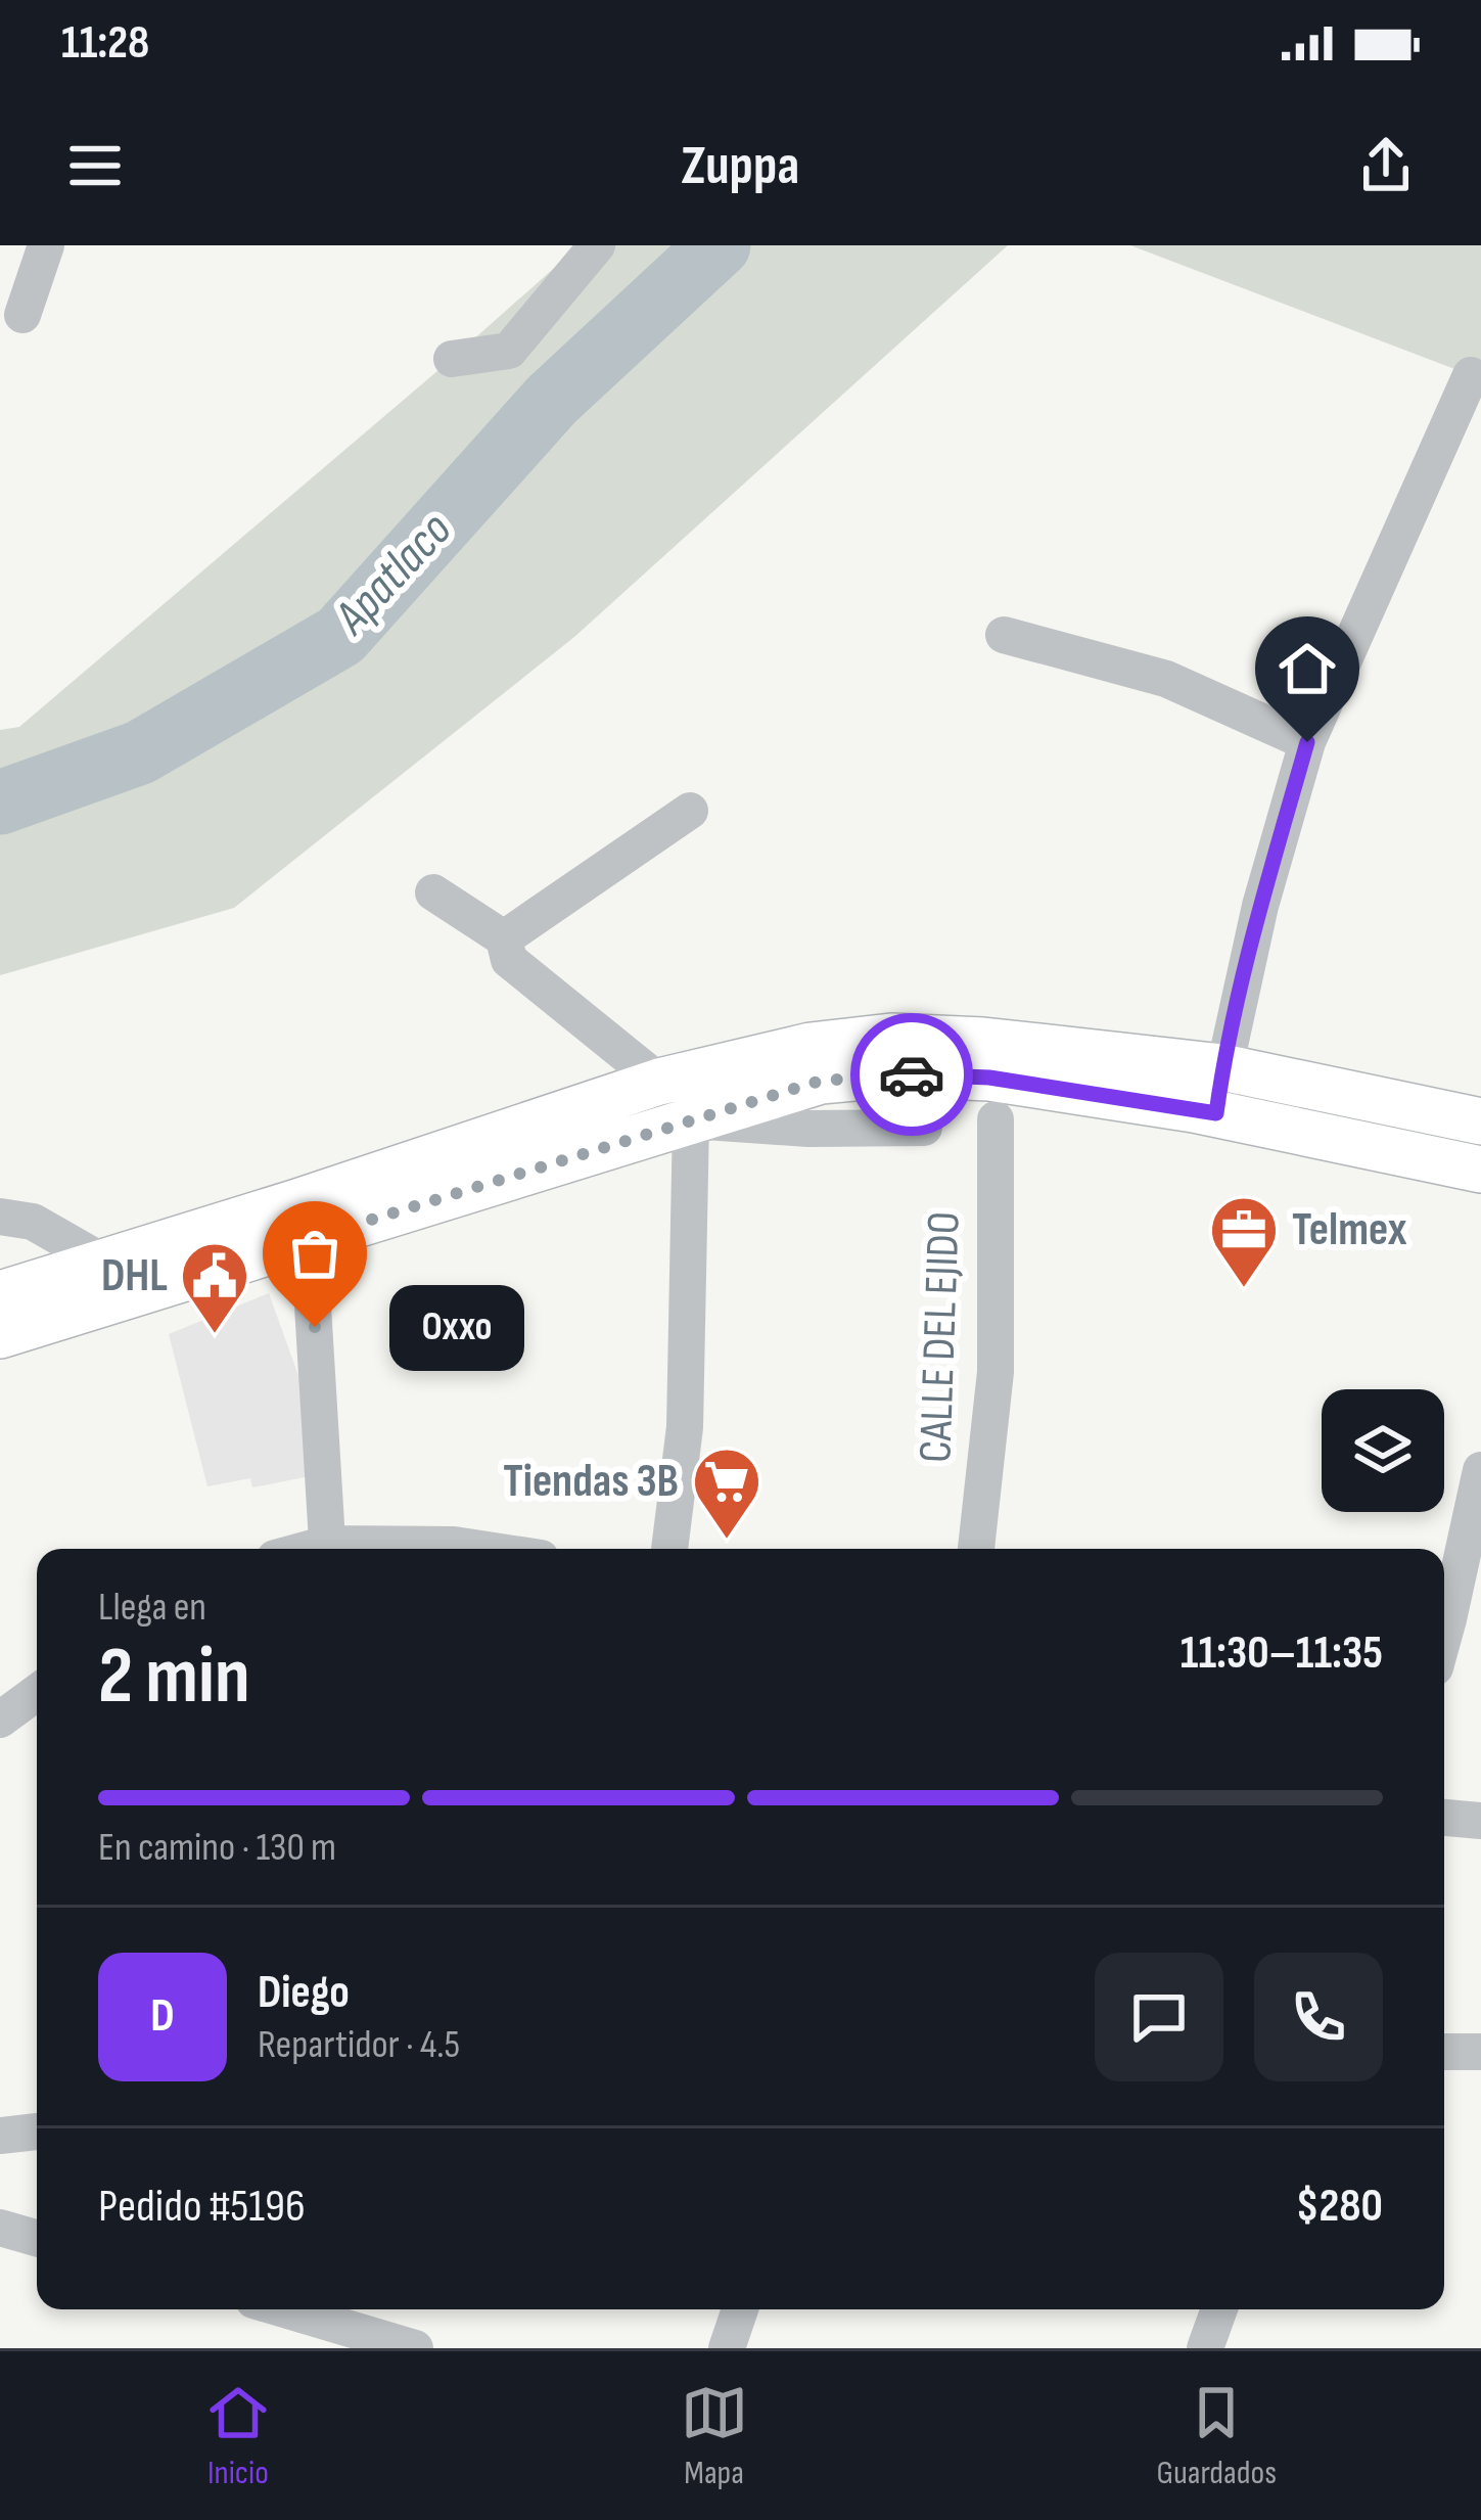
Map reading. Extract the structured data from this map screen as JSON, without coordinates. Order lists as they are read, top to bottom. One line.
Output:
{"streets":{"street":["CALLE DEL EJIDO"]},"water":["Apatlaco"],"places":{"office":["Telmex"],"other":["Oxxo"],"public building":["DHL"],"supermarket":["Tiendas 3B"]},"page":{"status":"11:28","header":"Zuppa","bubble":"Oxxo","heading":["2 min","Llega en","11:30–11:35"],"panel":["Diego","Repartidor · 4.5","Pedido #5196","$280"],"bar":"En camino · 130 m","round":"D","tabs":["Inicio","Mapa","Guardados"]}}
